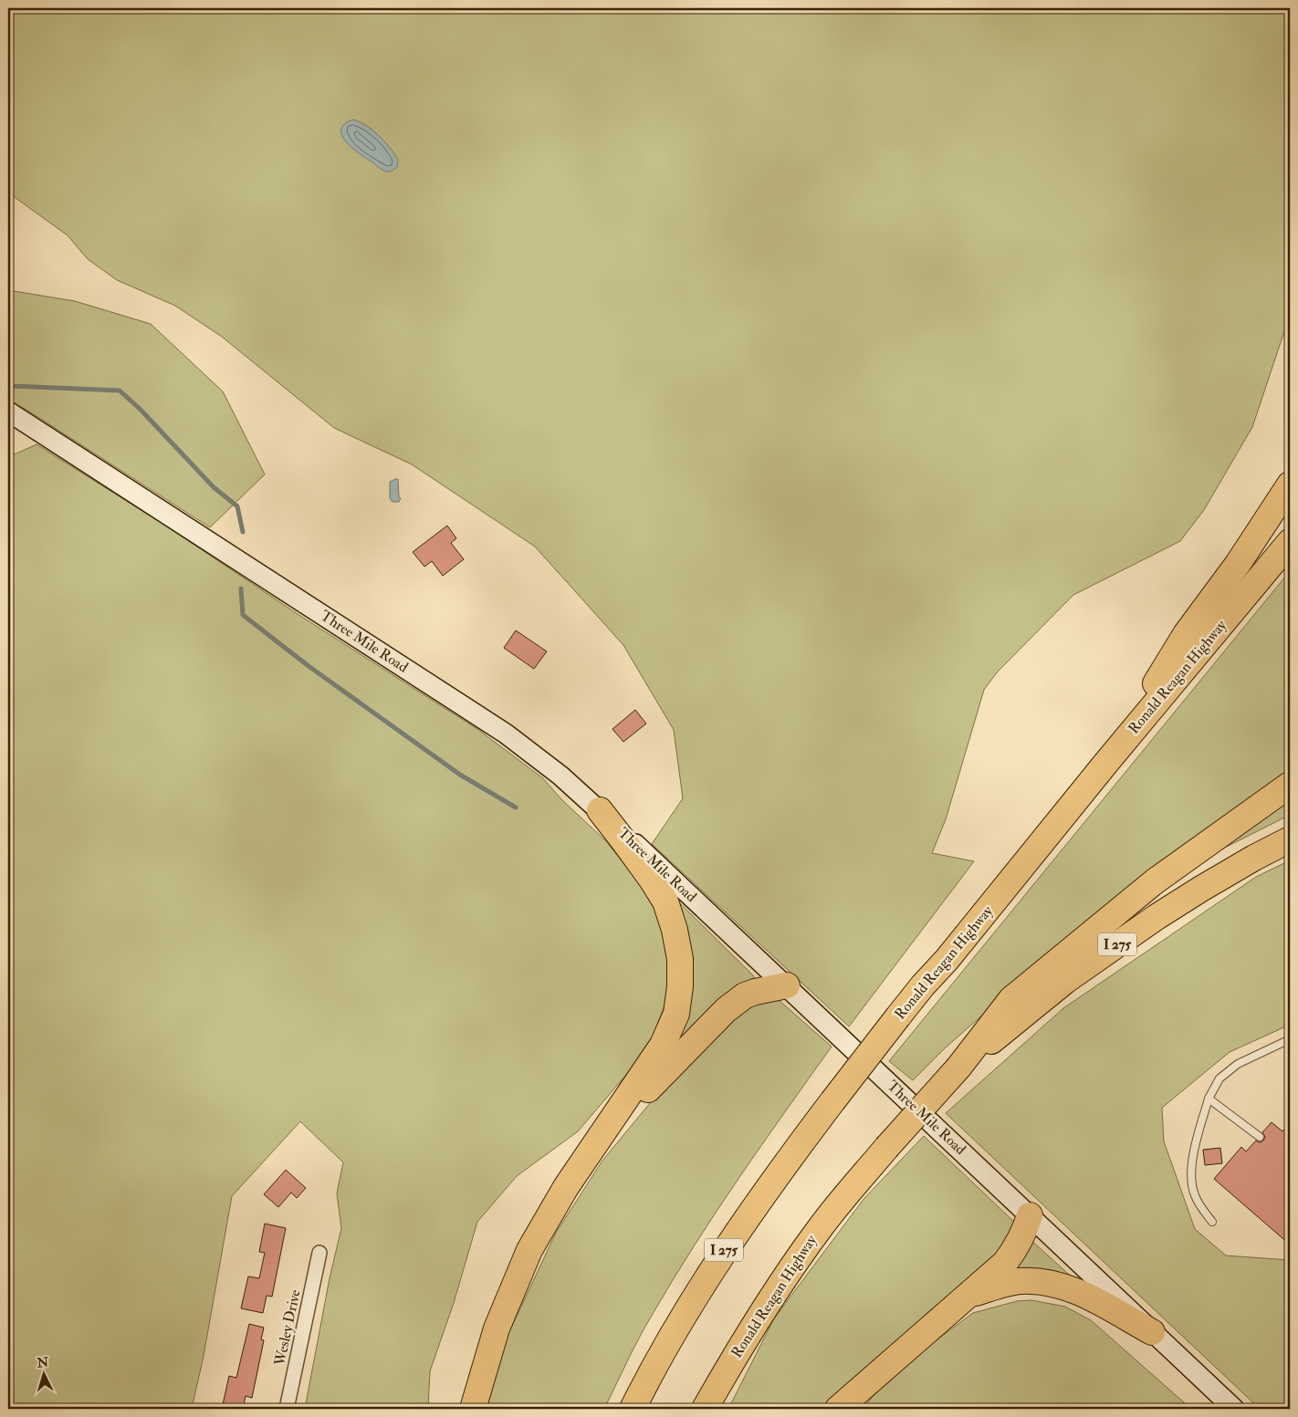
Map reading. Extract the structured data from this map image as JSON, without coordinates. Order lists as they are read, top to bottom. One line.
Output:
{"streets":{"highway":["Ronald Reagan Highway","I 275"],"street":["Three Mile Road","Wesley Drive"]},"crossings":[["Ronald Reagan Highway","I 275"]],"north":"top"}
